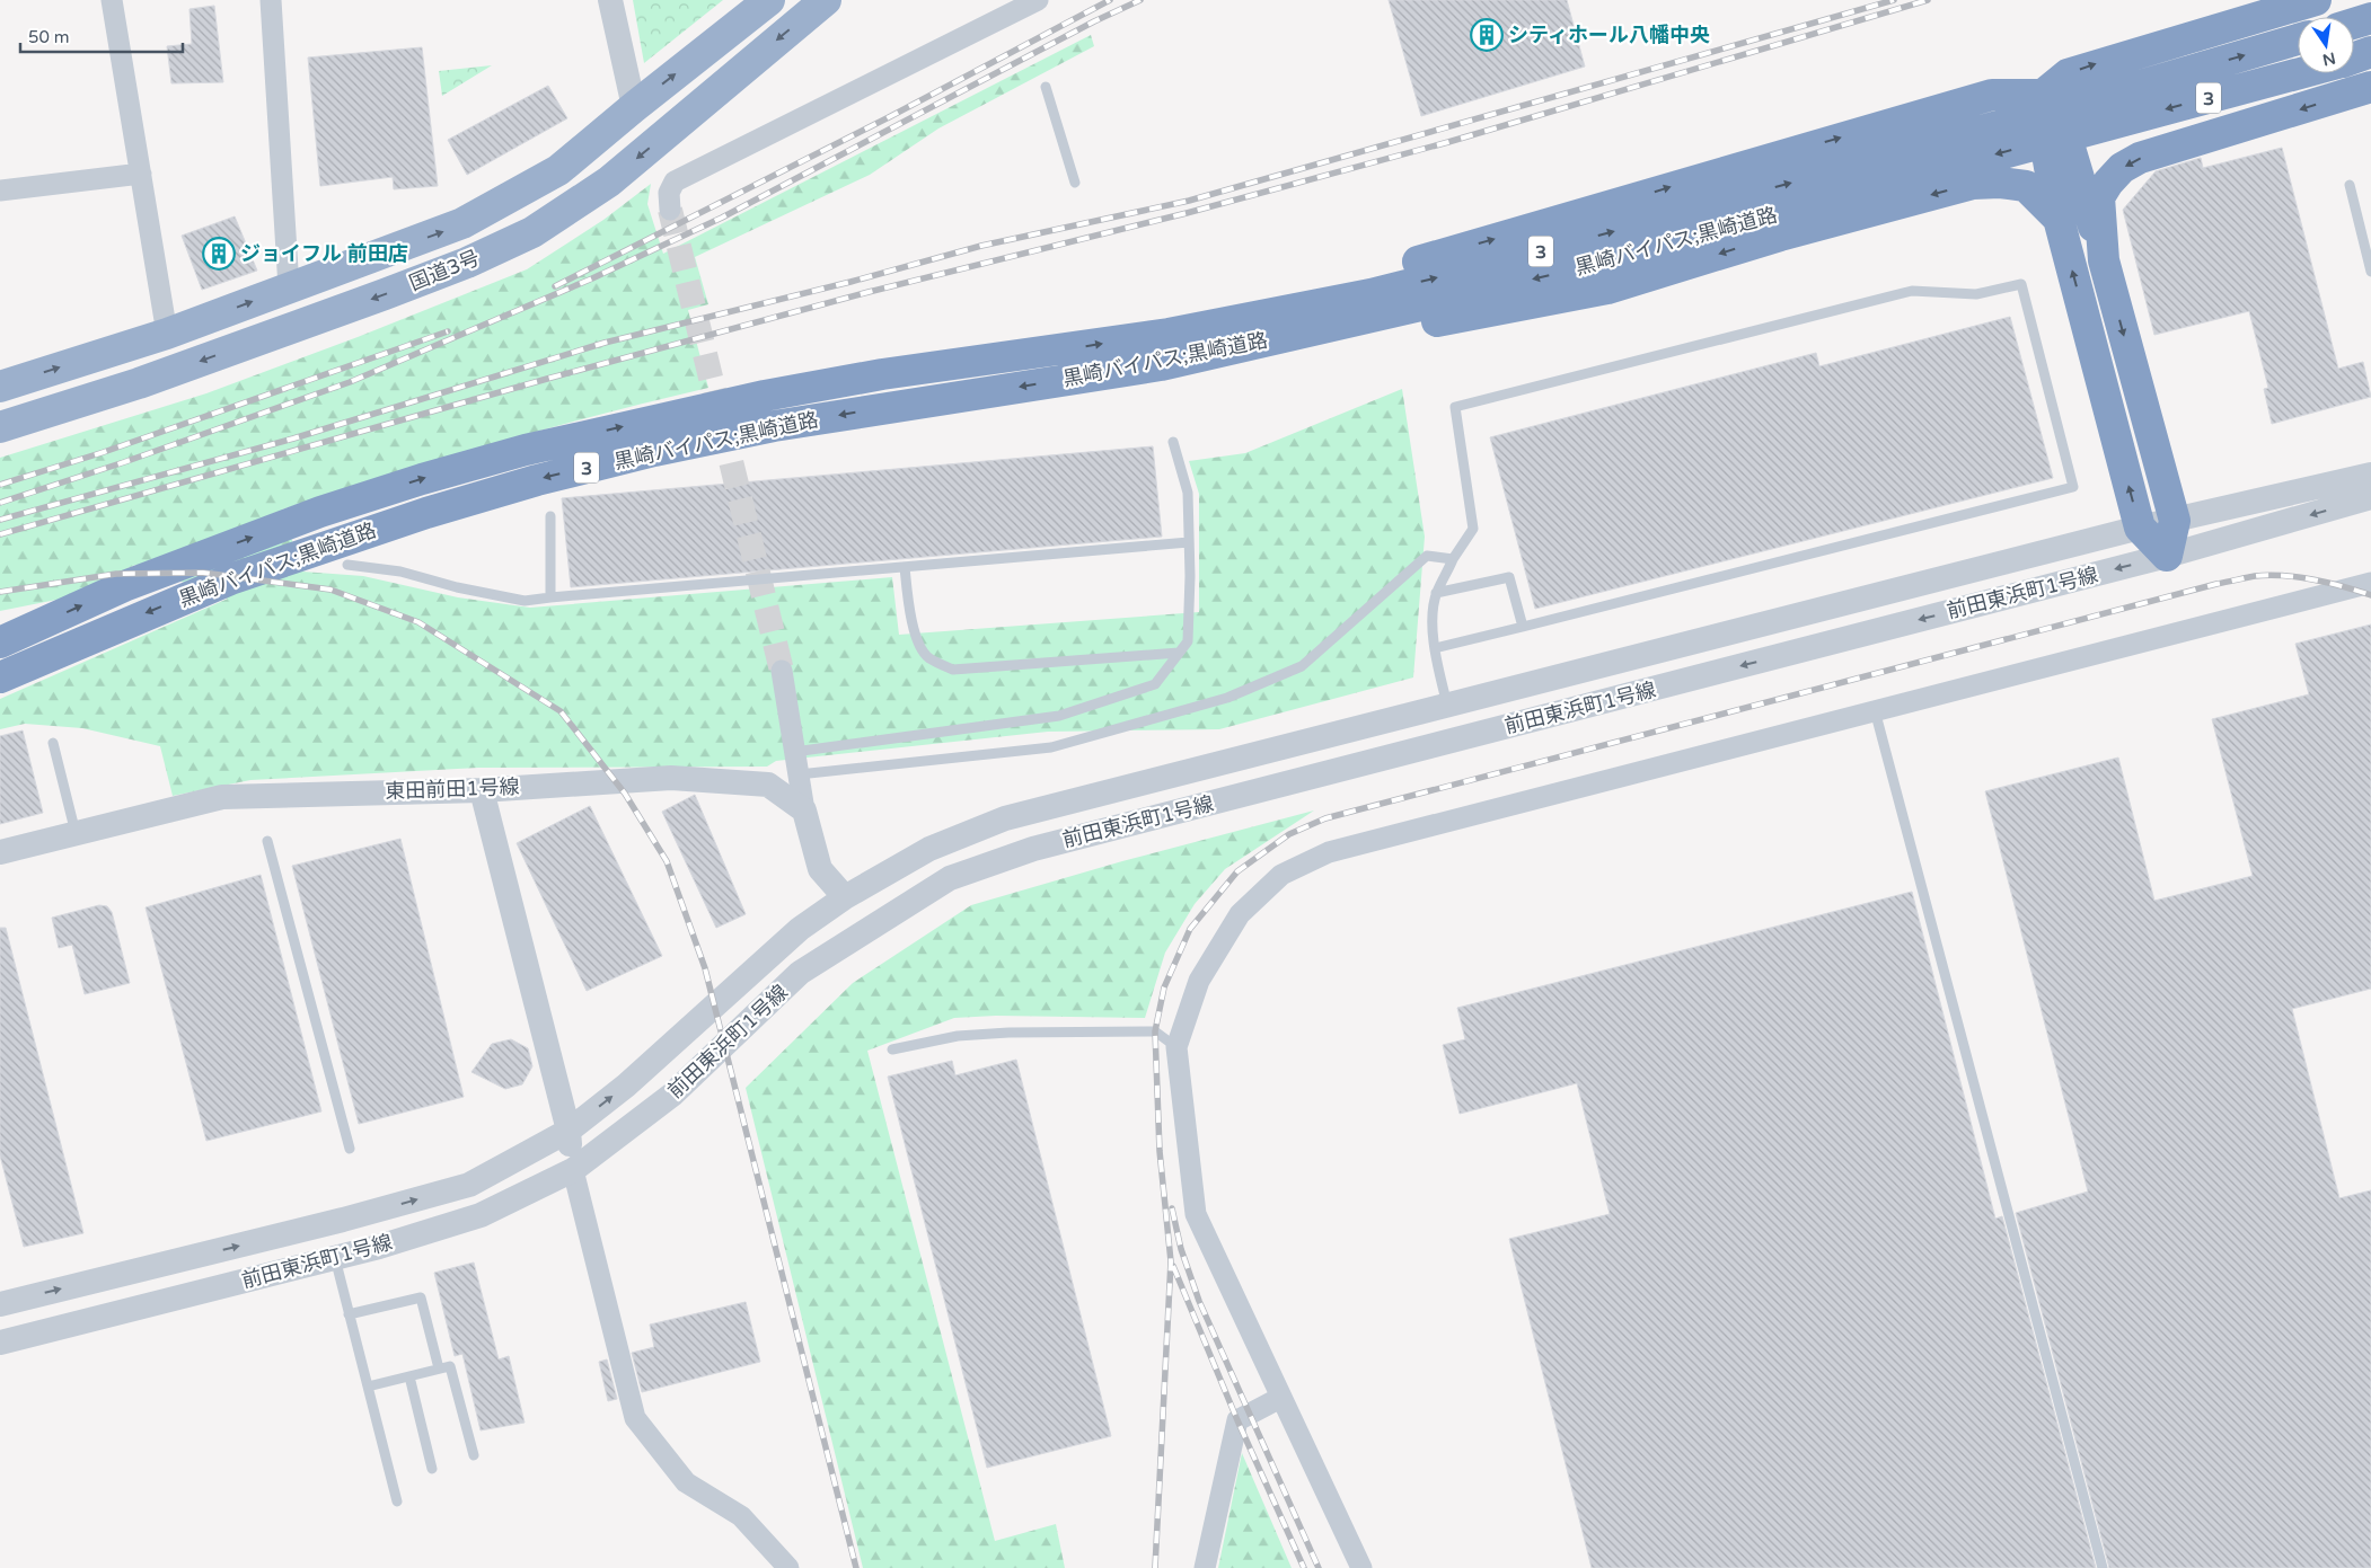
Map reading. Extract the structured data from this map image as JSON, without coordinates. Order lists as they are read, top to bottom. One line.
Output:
{"streets":{"highway":["3","黒崎バイパス;黒崎道路","国道3号"],"street":["前田東浜町1号線","東田前田1号線"]},"places":{"building":["シティホール八幡中央","ジョイフル 前田店"]},"scale_bar":"50 m","north":"bottom"}
